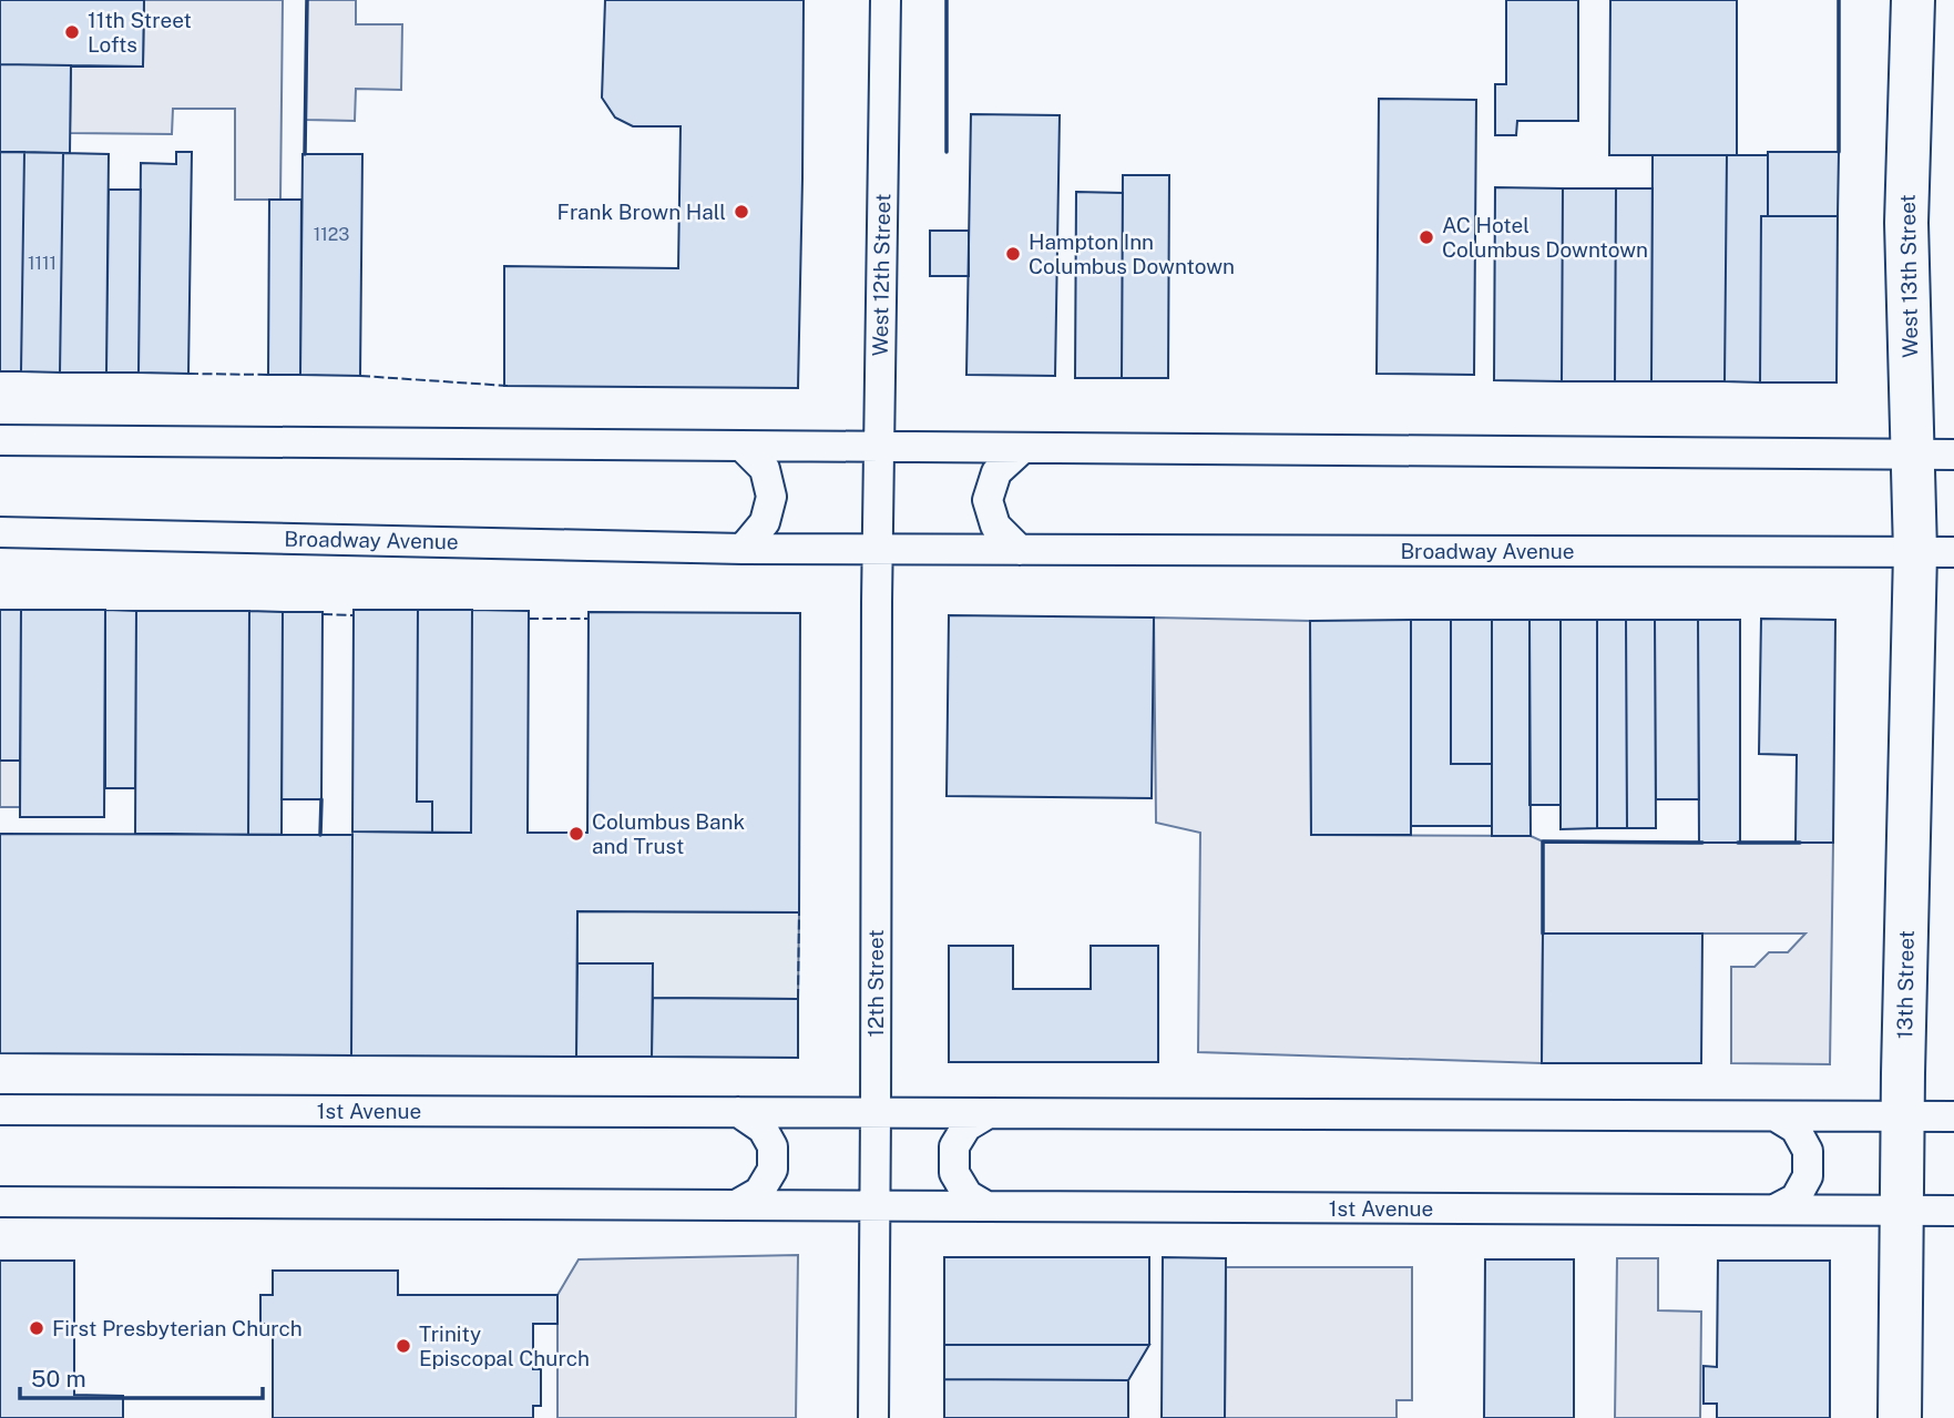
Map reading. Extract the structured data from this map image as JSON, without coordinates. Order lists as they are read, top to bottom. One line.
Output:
{"streets":{"main road":["West 13th Street","13th Street"],"street":["West 12th Street","Broadway Avenue","12th Street","1st Avenue"]},"crossings":[["West 12th Street","Broadway Avenue"],["West 12th Street","12th Street"],["West 13th Street","Broadway Avenue"],["West 13th Street","13th Street"],["Broadway Avenue","12th Street"],["Broadway Avenue","13th Street"],["12th Street","1st Avenue"],["13th Street","1st Avenue"]],"places":["11th Street Lofts","Frank Brown Hall","AC Hotel Columbus Downtown","Hampton Inn Columbus Downtown","Columbus Bank and Trust","First Presbyterian Church","Trinity Episcopal Church"],"house_numbers":["1123","1111"],"scale_bar":"50 m"}
